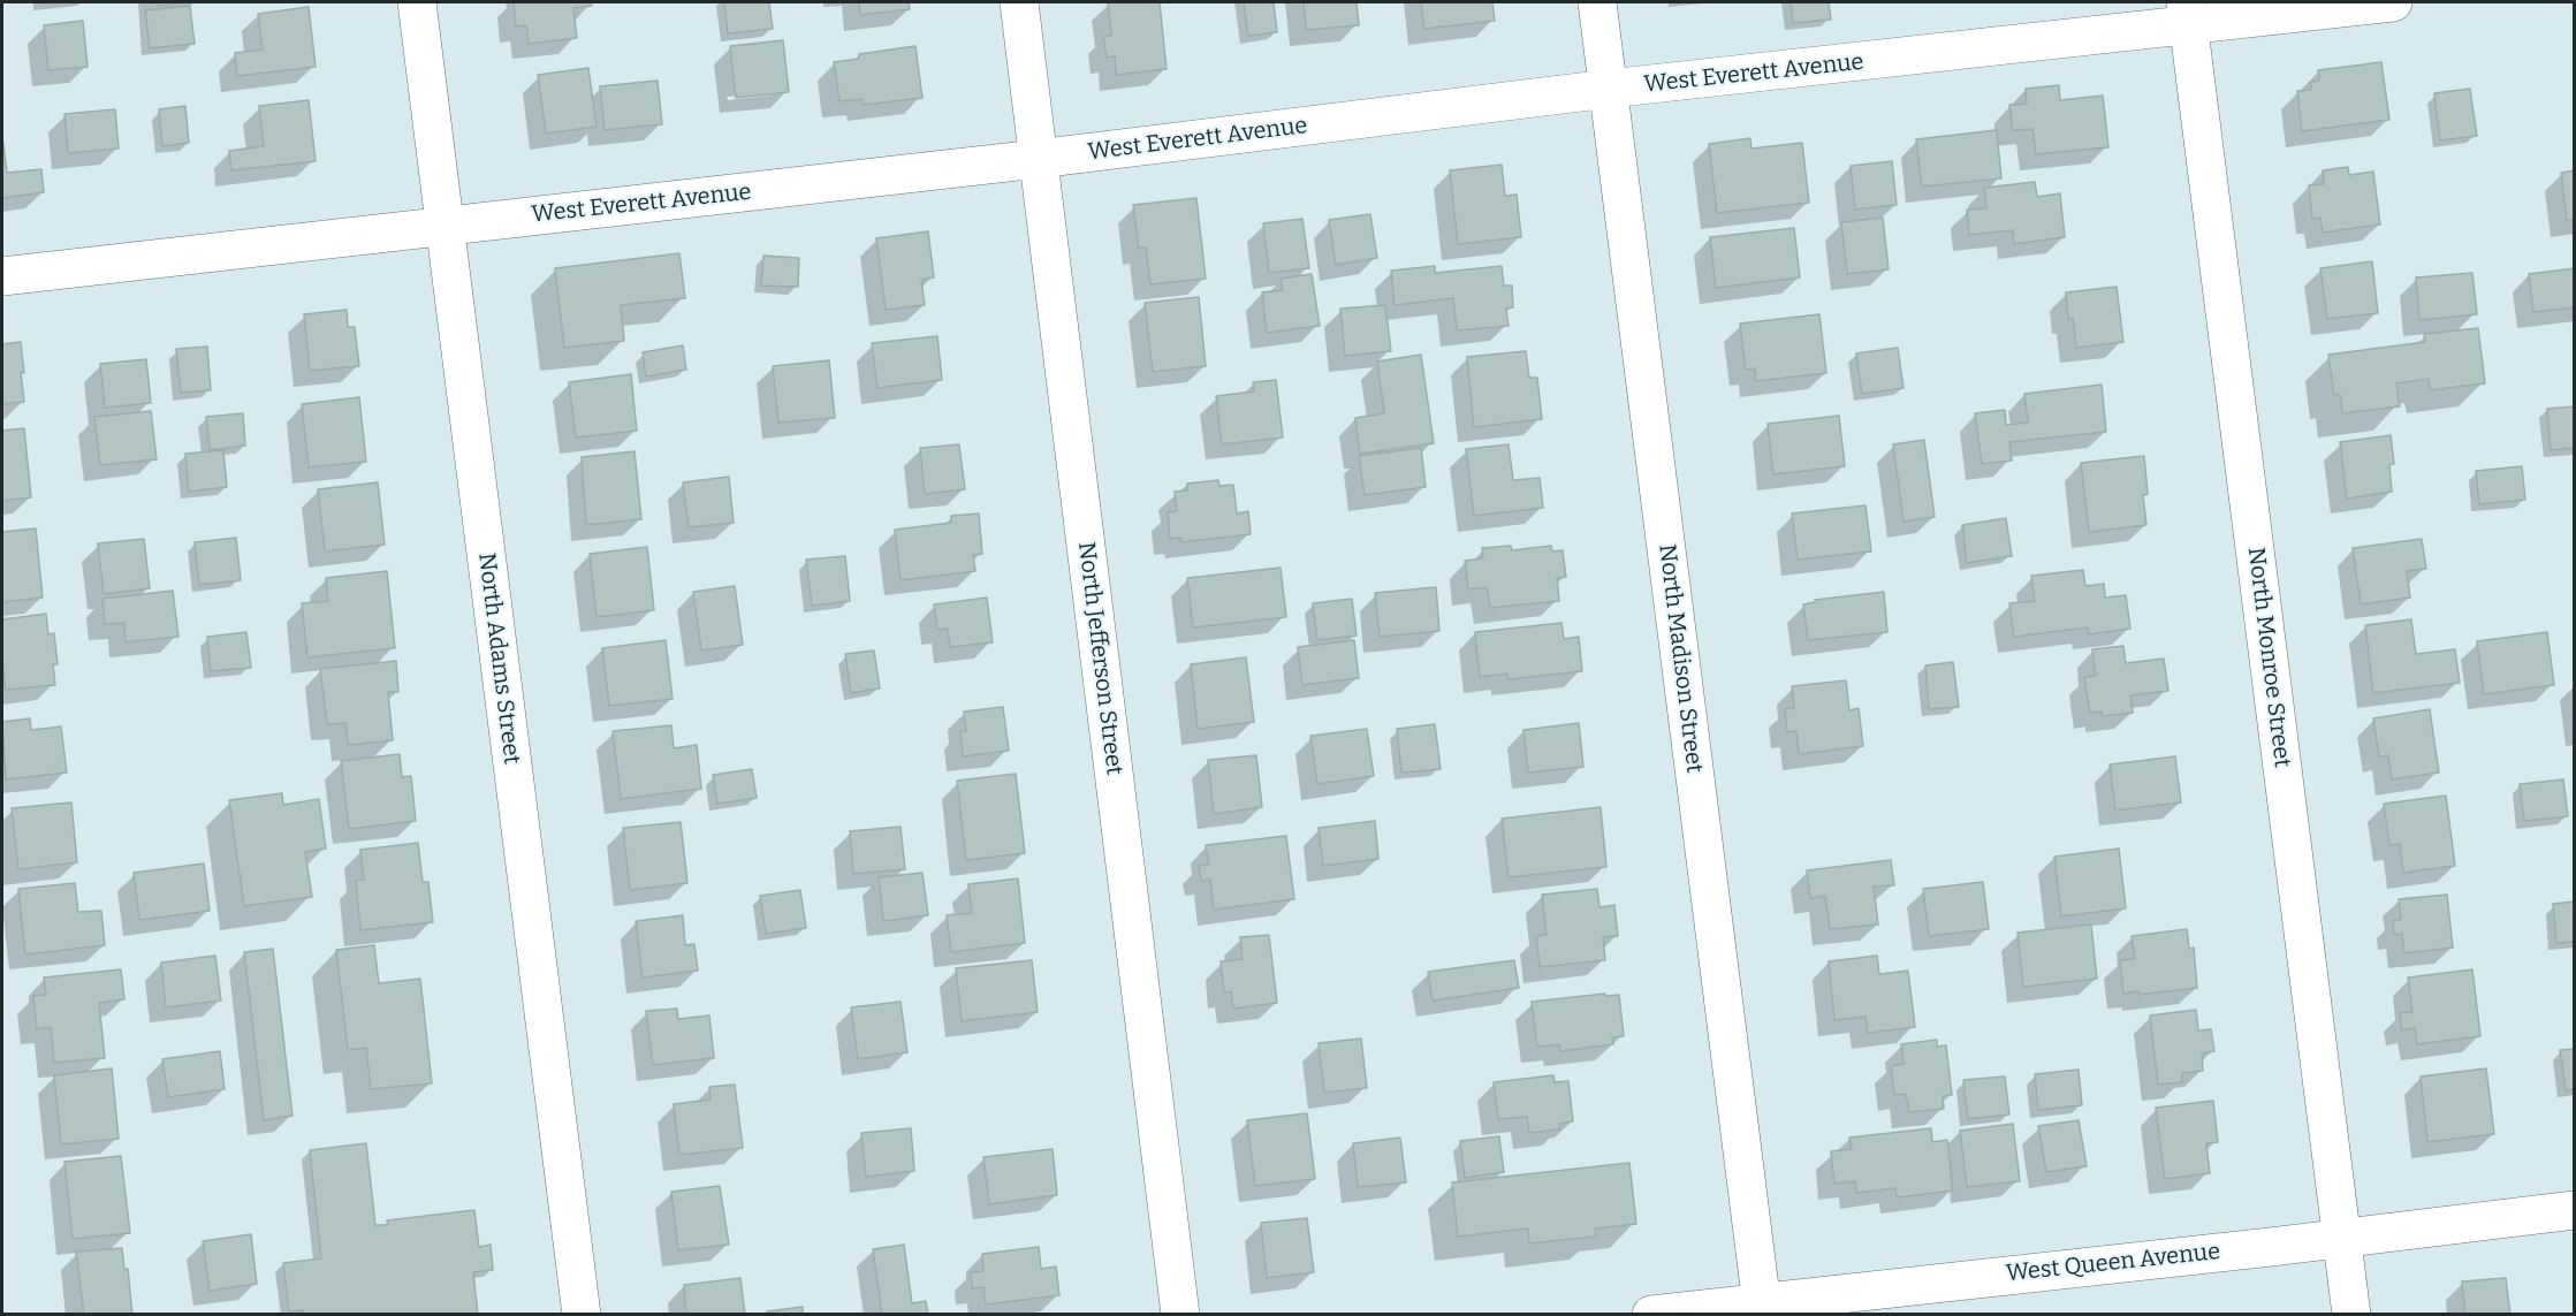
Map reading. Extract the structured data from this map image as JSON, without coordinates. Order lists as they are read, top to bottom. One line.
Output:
{"streets":{"street":["West Everett Avenue","North Monroe Street","North Adams Street","North Jefferson Street","North Madison Street","West Queen Avenue"]},"crossings":[["West Everett Avenue","North Monroe Street"],["West Everett Avenue","North Adams Street"],["West Everett Avenue","North Jefferson Street"],["West Everett Avenue","North Madison Street"],["North Monroe Street","West Queen Avenue"],["North Madison Street","West Queen Avenue"]]}
